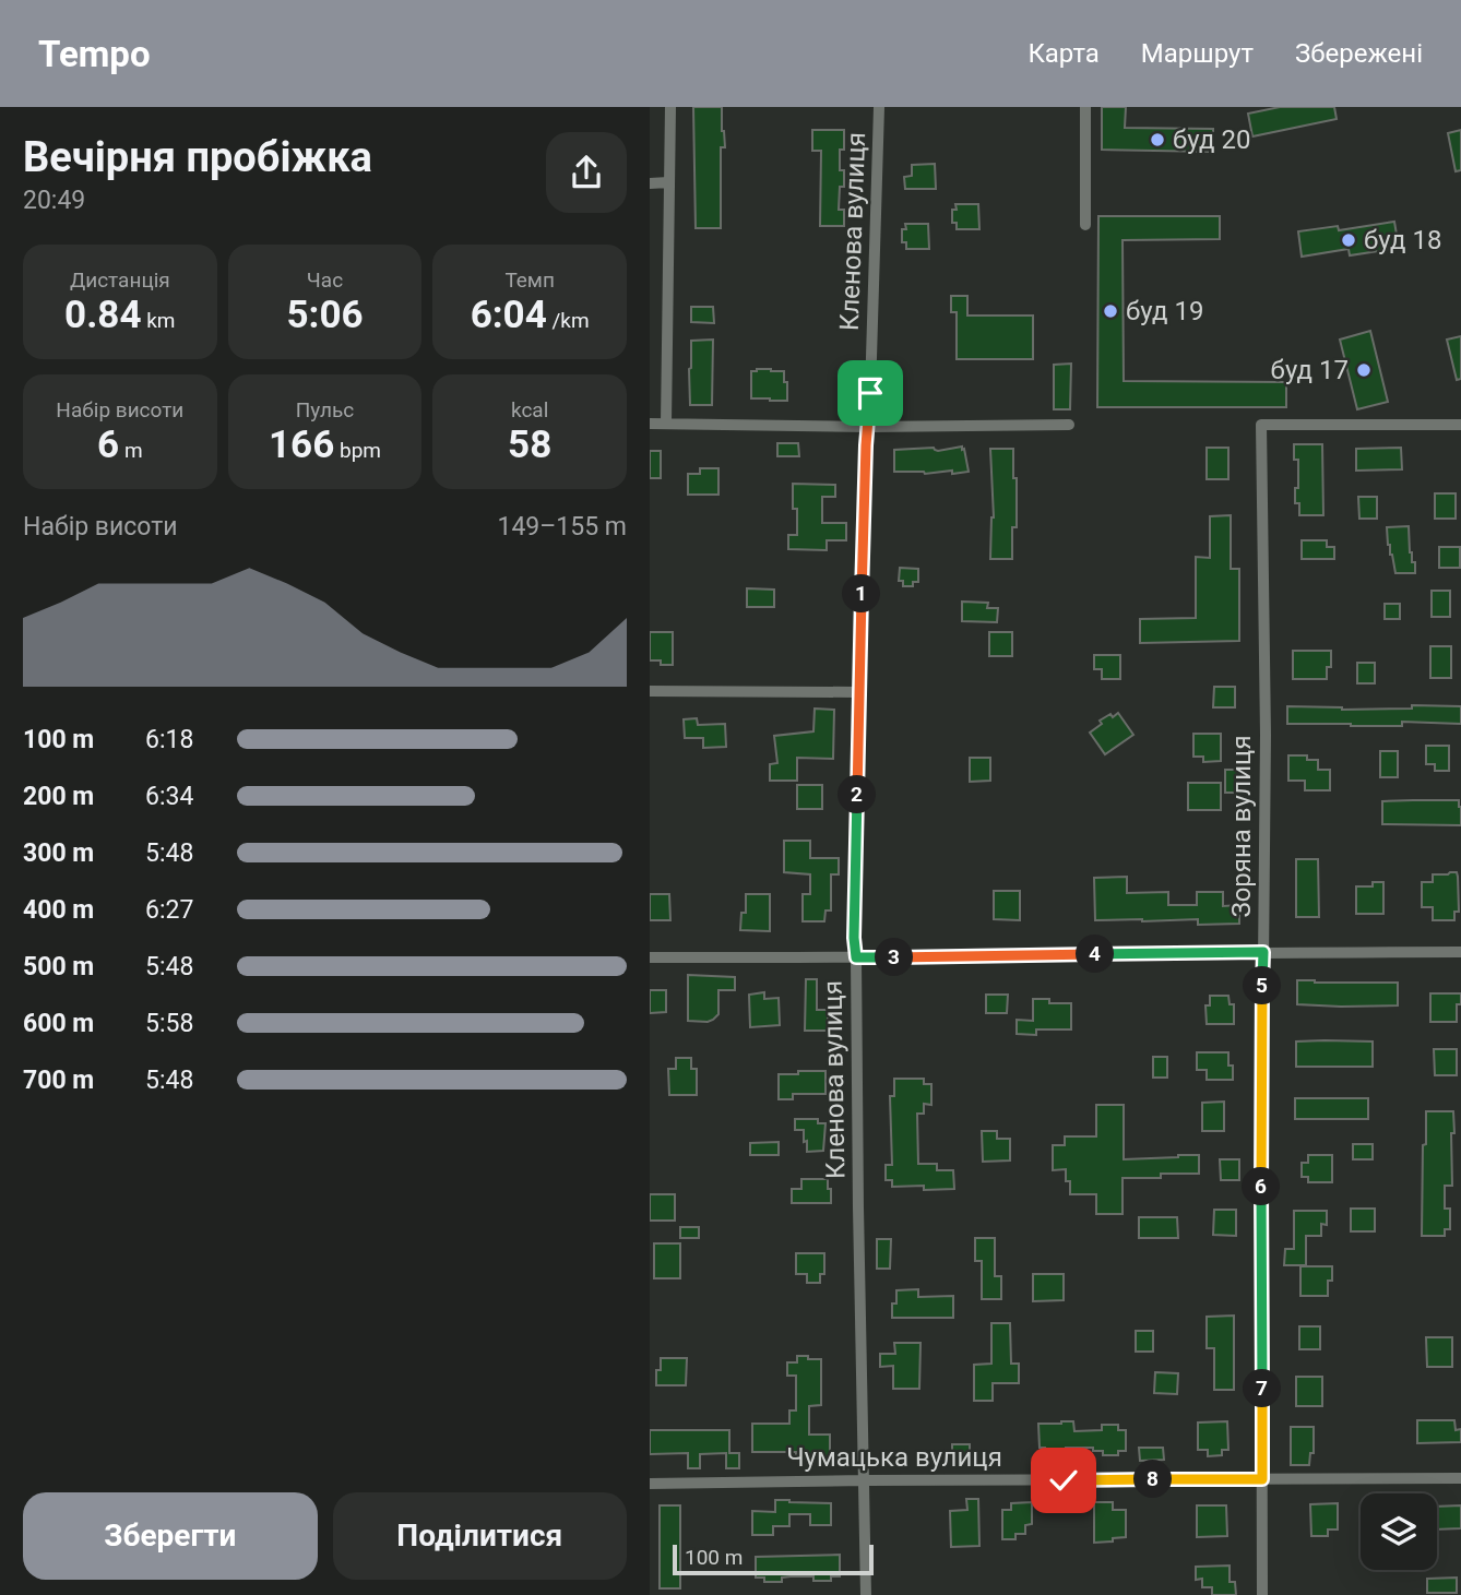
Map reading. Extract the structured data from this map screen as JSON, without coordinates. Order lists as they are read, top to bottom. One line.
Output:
{"streets":{"street":["Кленова вулиця","Зоряна вулиця","Чумацька вулиця"]},"crossings":[["Кленова вулиця","Чумацька вулиця"],["Зоряна вулиця","Чумацька вулиця"]],"places":["буд 20","буд 18","буд 19","буд 17"],"scale_bar":"100 m","page":{"header":"Tempo","nav":["Карта","Маршрут","Збережені"],"heading":["Вечірня пробіжка","20:49"],"stats":[["Дистанція","0.84 km"],["Час","5:06"],["Темп","6:04 /km"],["Набір висоти","6 m"],["Пульс","166 bpm"],["kcal","58"]],"chart":["Набір висоти","149–155 m"],"pins":["1","2","4","3","5","6","7","8"],"list":[{"name":"100 m","note":"6:18"},{"name":"200 m","note":"6:34"},{"name":"300 m","note":"5:48"},{"name":"400 m","note":"6:27"},{"name":"500 m","note":"5:48"},{"name":"600 m","note":"5:58"},{"name":"700 m","note":"5:48"}],"buttons":["Зберегти","Поділитися"],"scale":"100 m"}}
